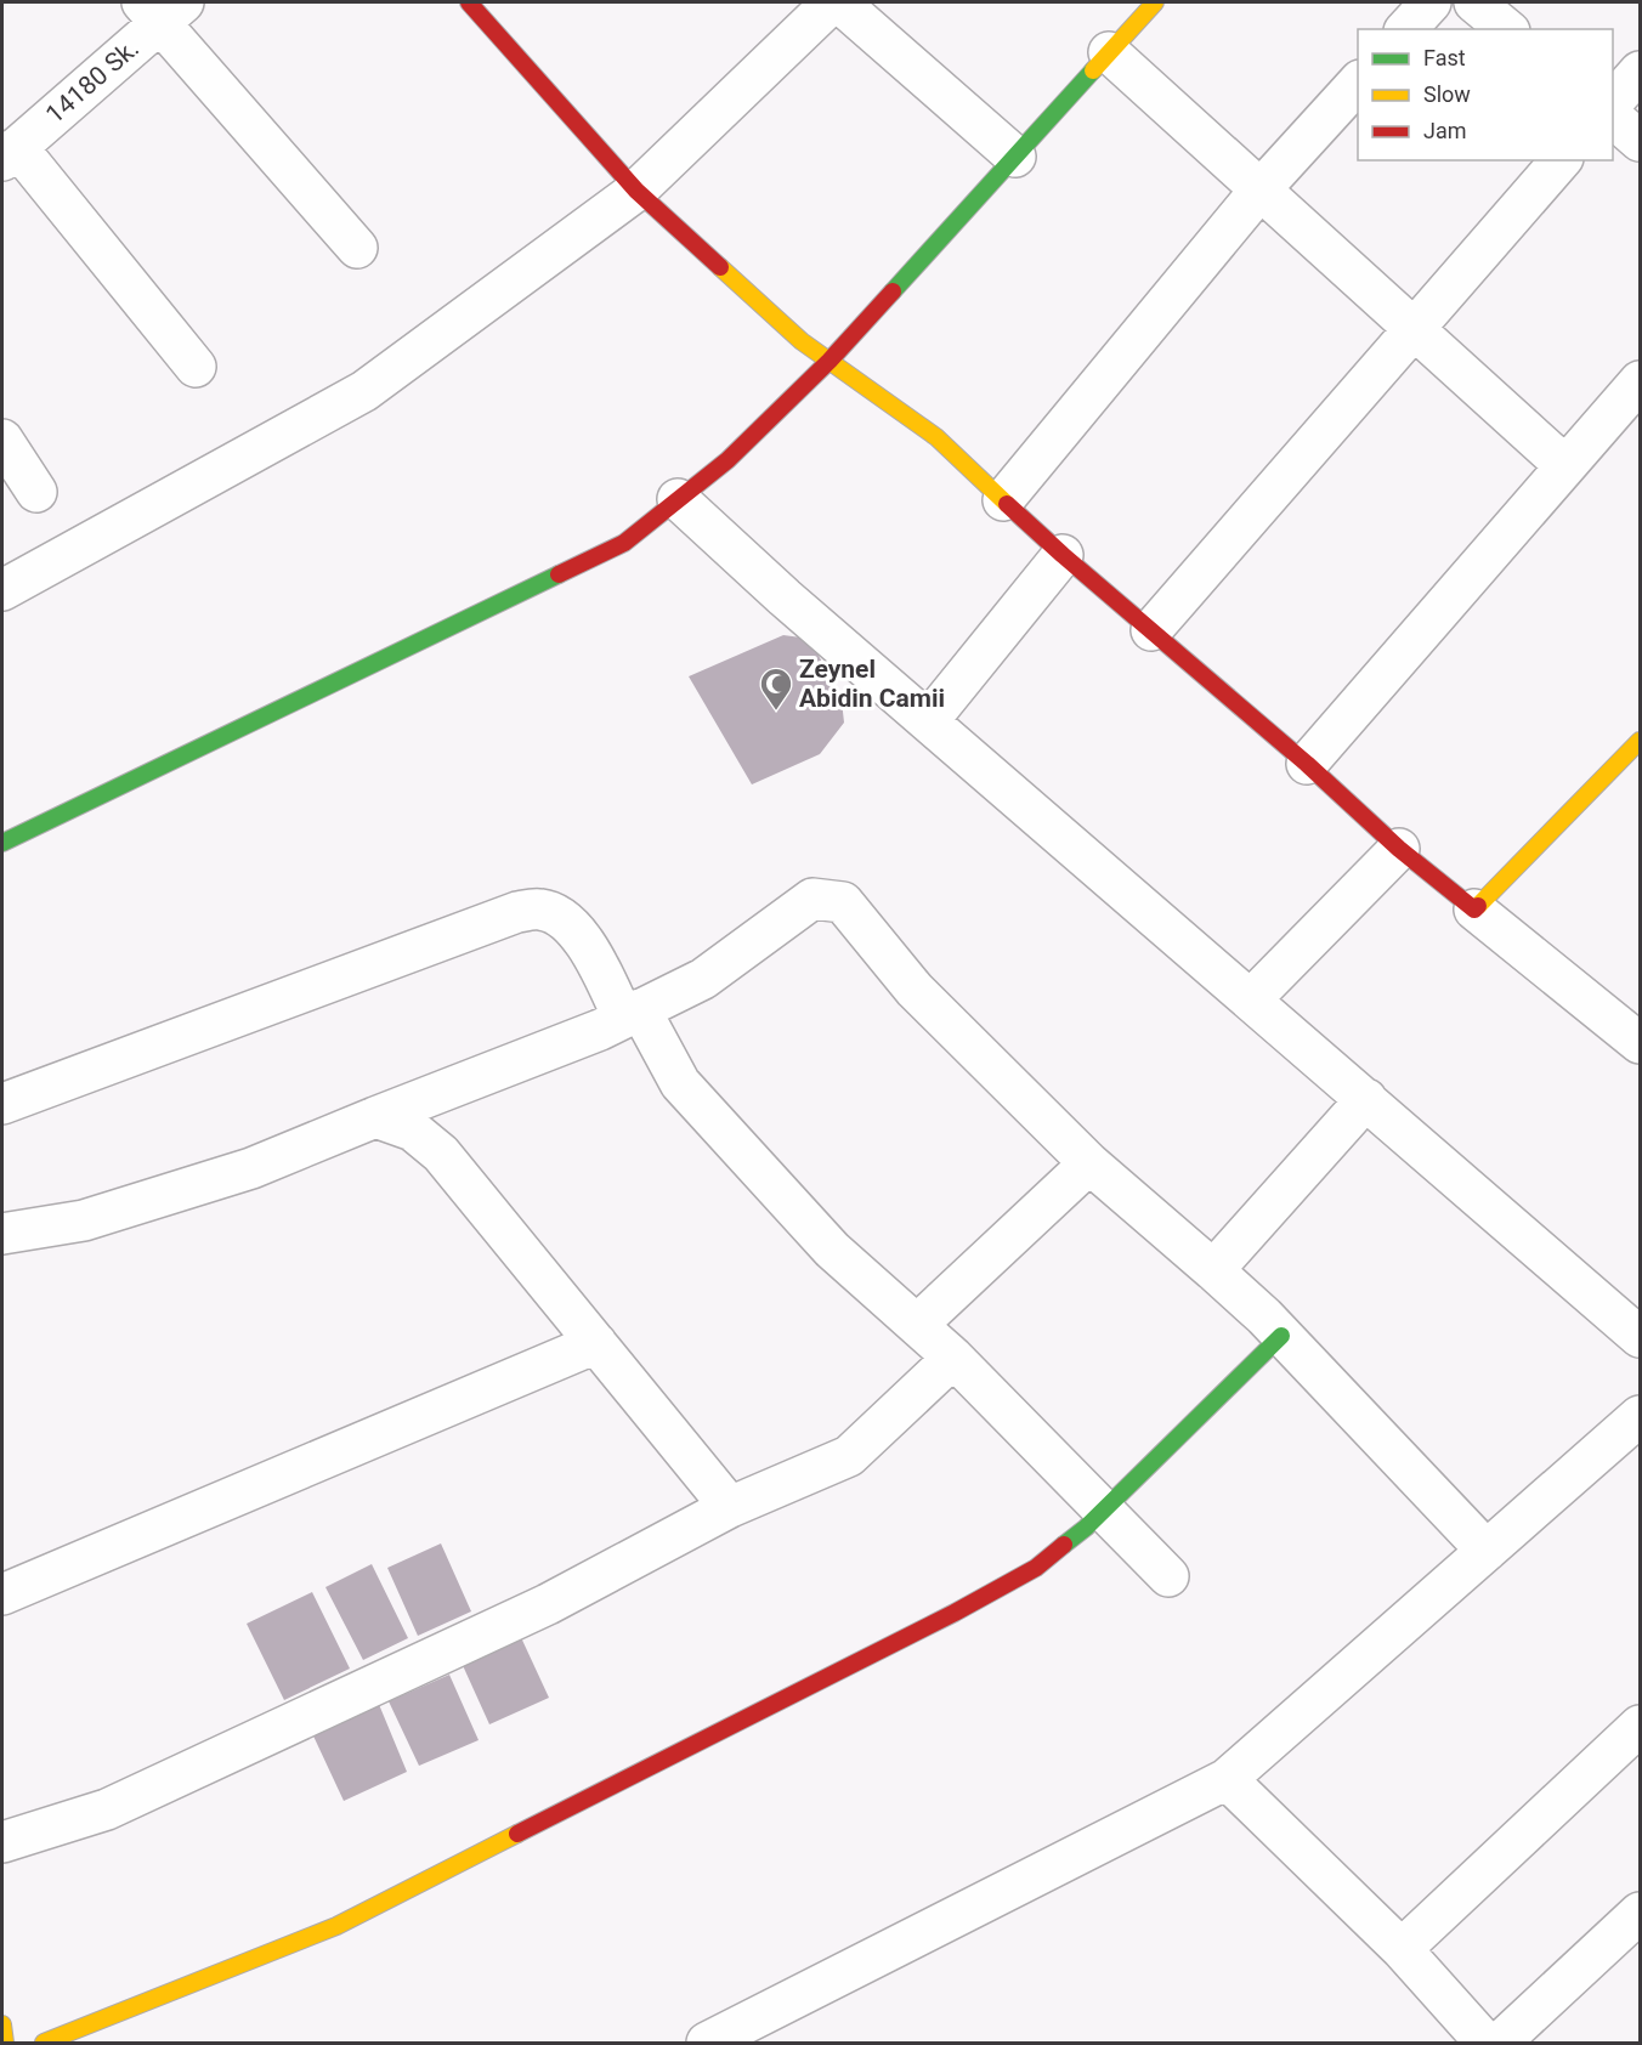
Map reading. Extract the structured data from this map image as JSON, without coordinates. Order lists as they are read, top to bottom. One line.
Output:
{"streets":{"street":["14180 Sk."]},"places":{"mosque":["Zeynel Abidin Camii"]},"legend":["Fast","Slow","Jam"]}
